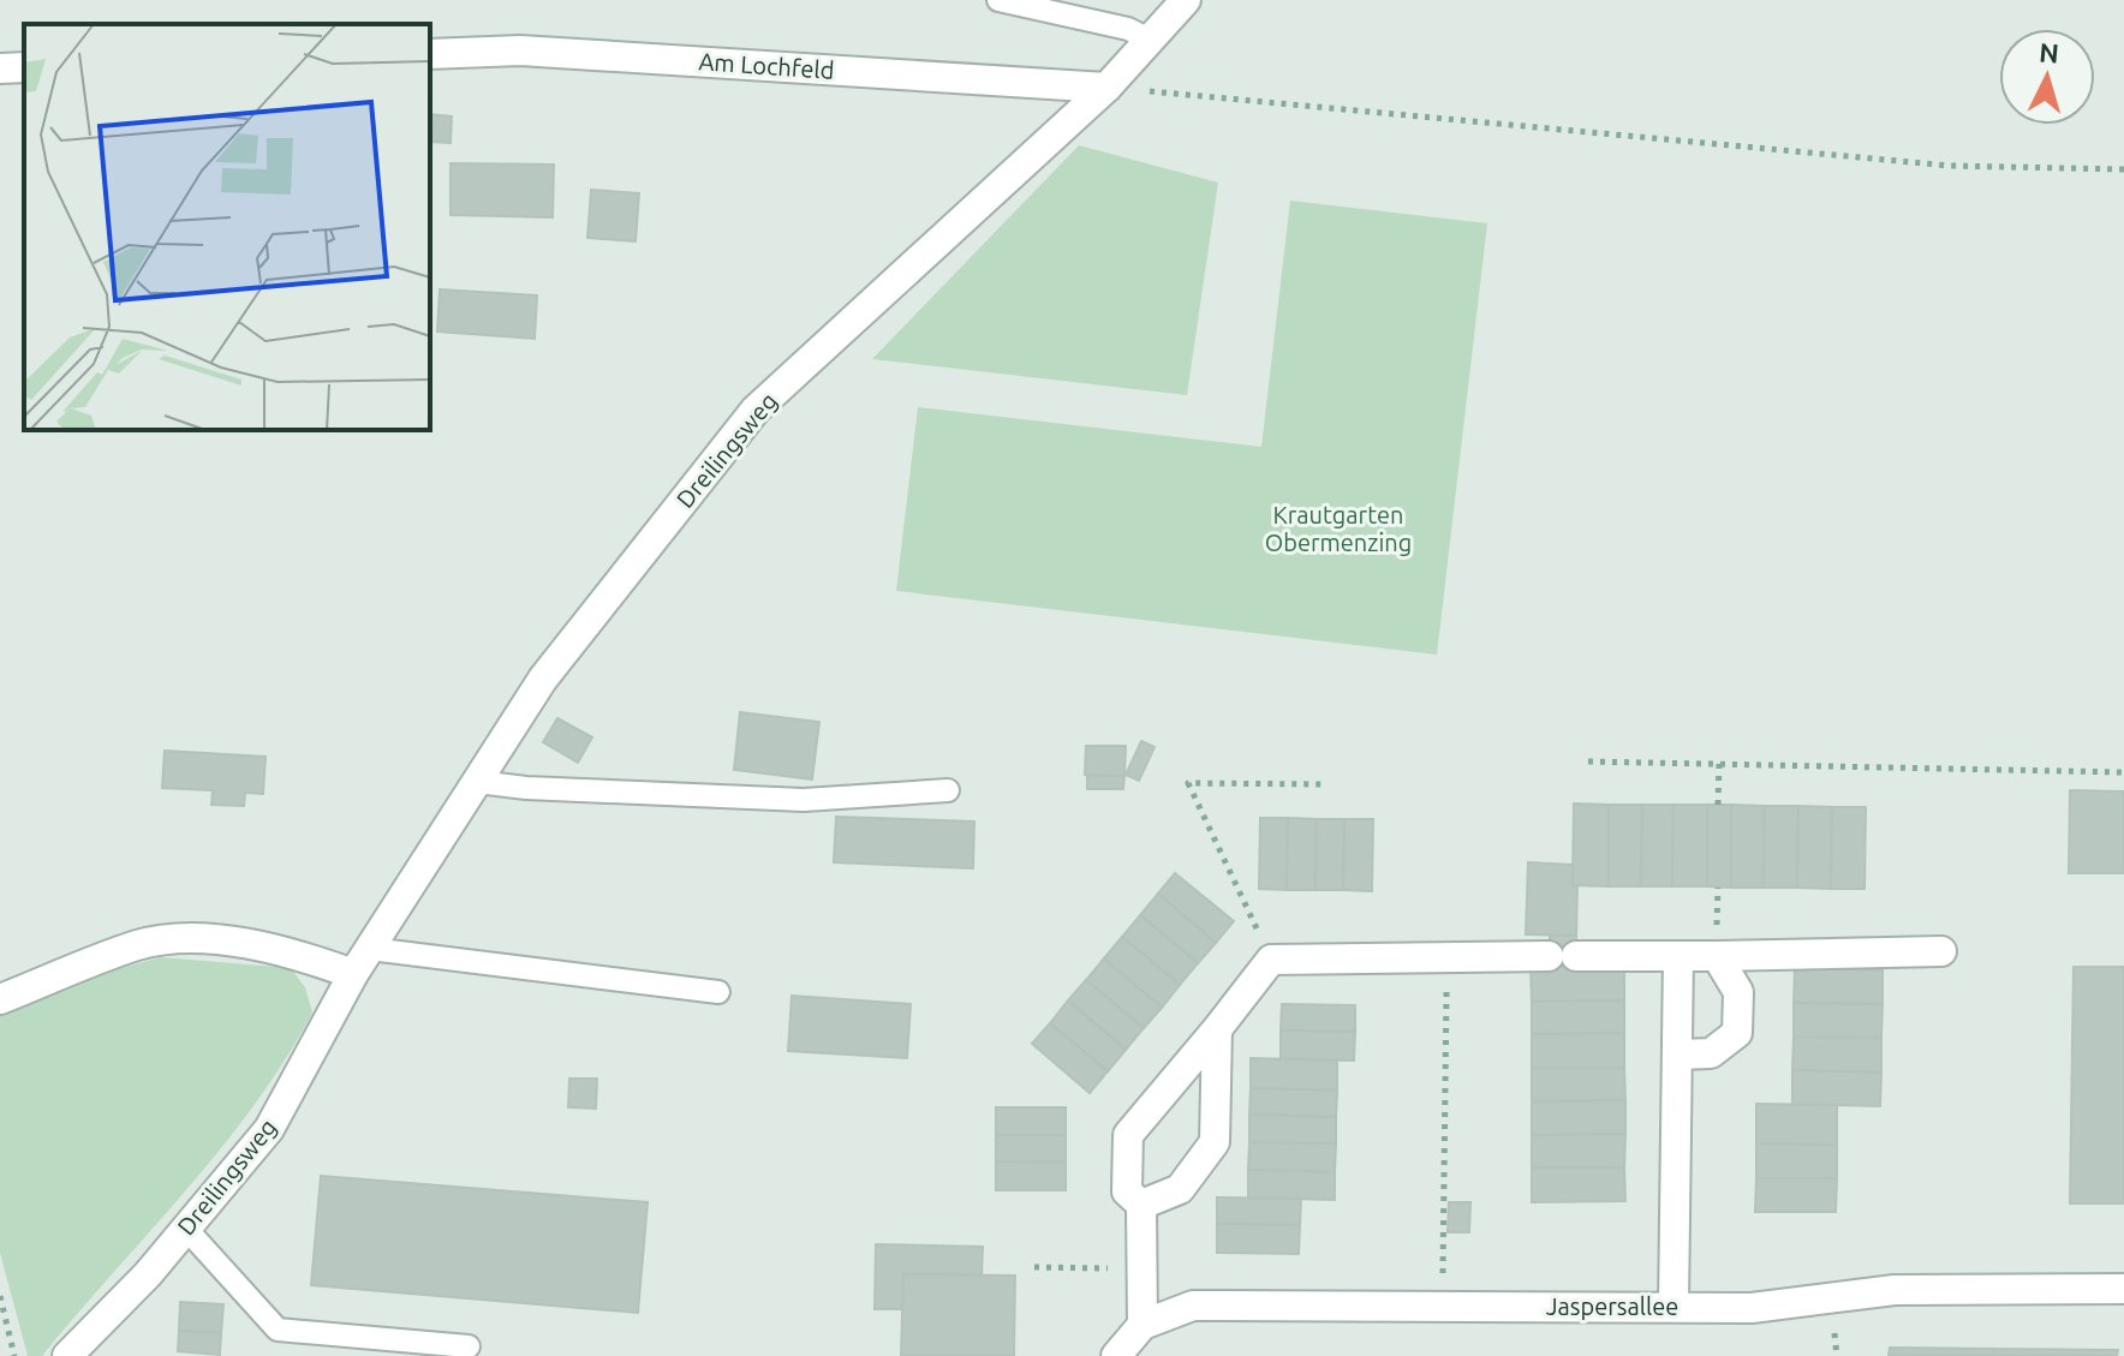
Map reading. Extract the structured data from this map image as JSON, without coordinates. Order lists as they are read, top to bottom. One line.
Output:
{"streets":{"street":["Am Lochfeld","Dreilingsweg","Jaspersallee"]},"crossings":[["Am Lochfeld","Dreilingsweg"]],"parks":["Krautgarten Obermenzing"],"north":"top"}
